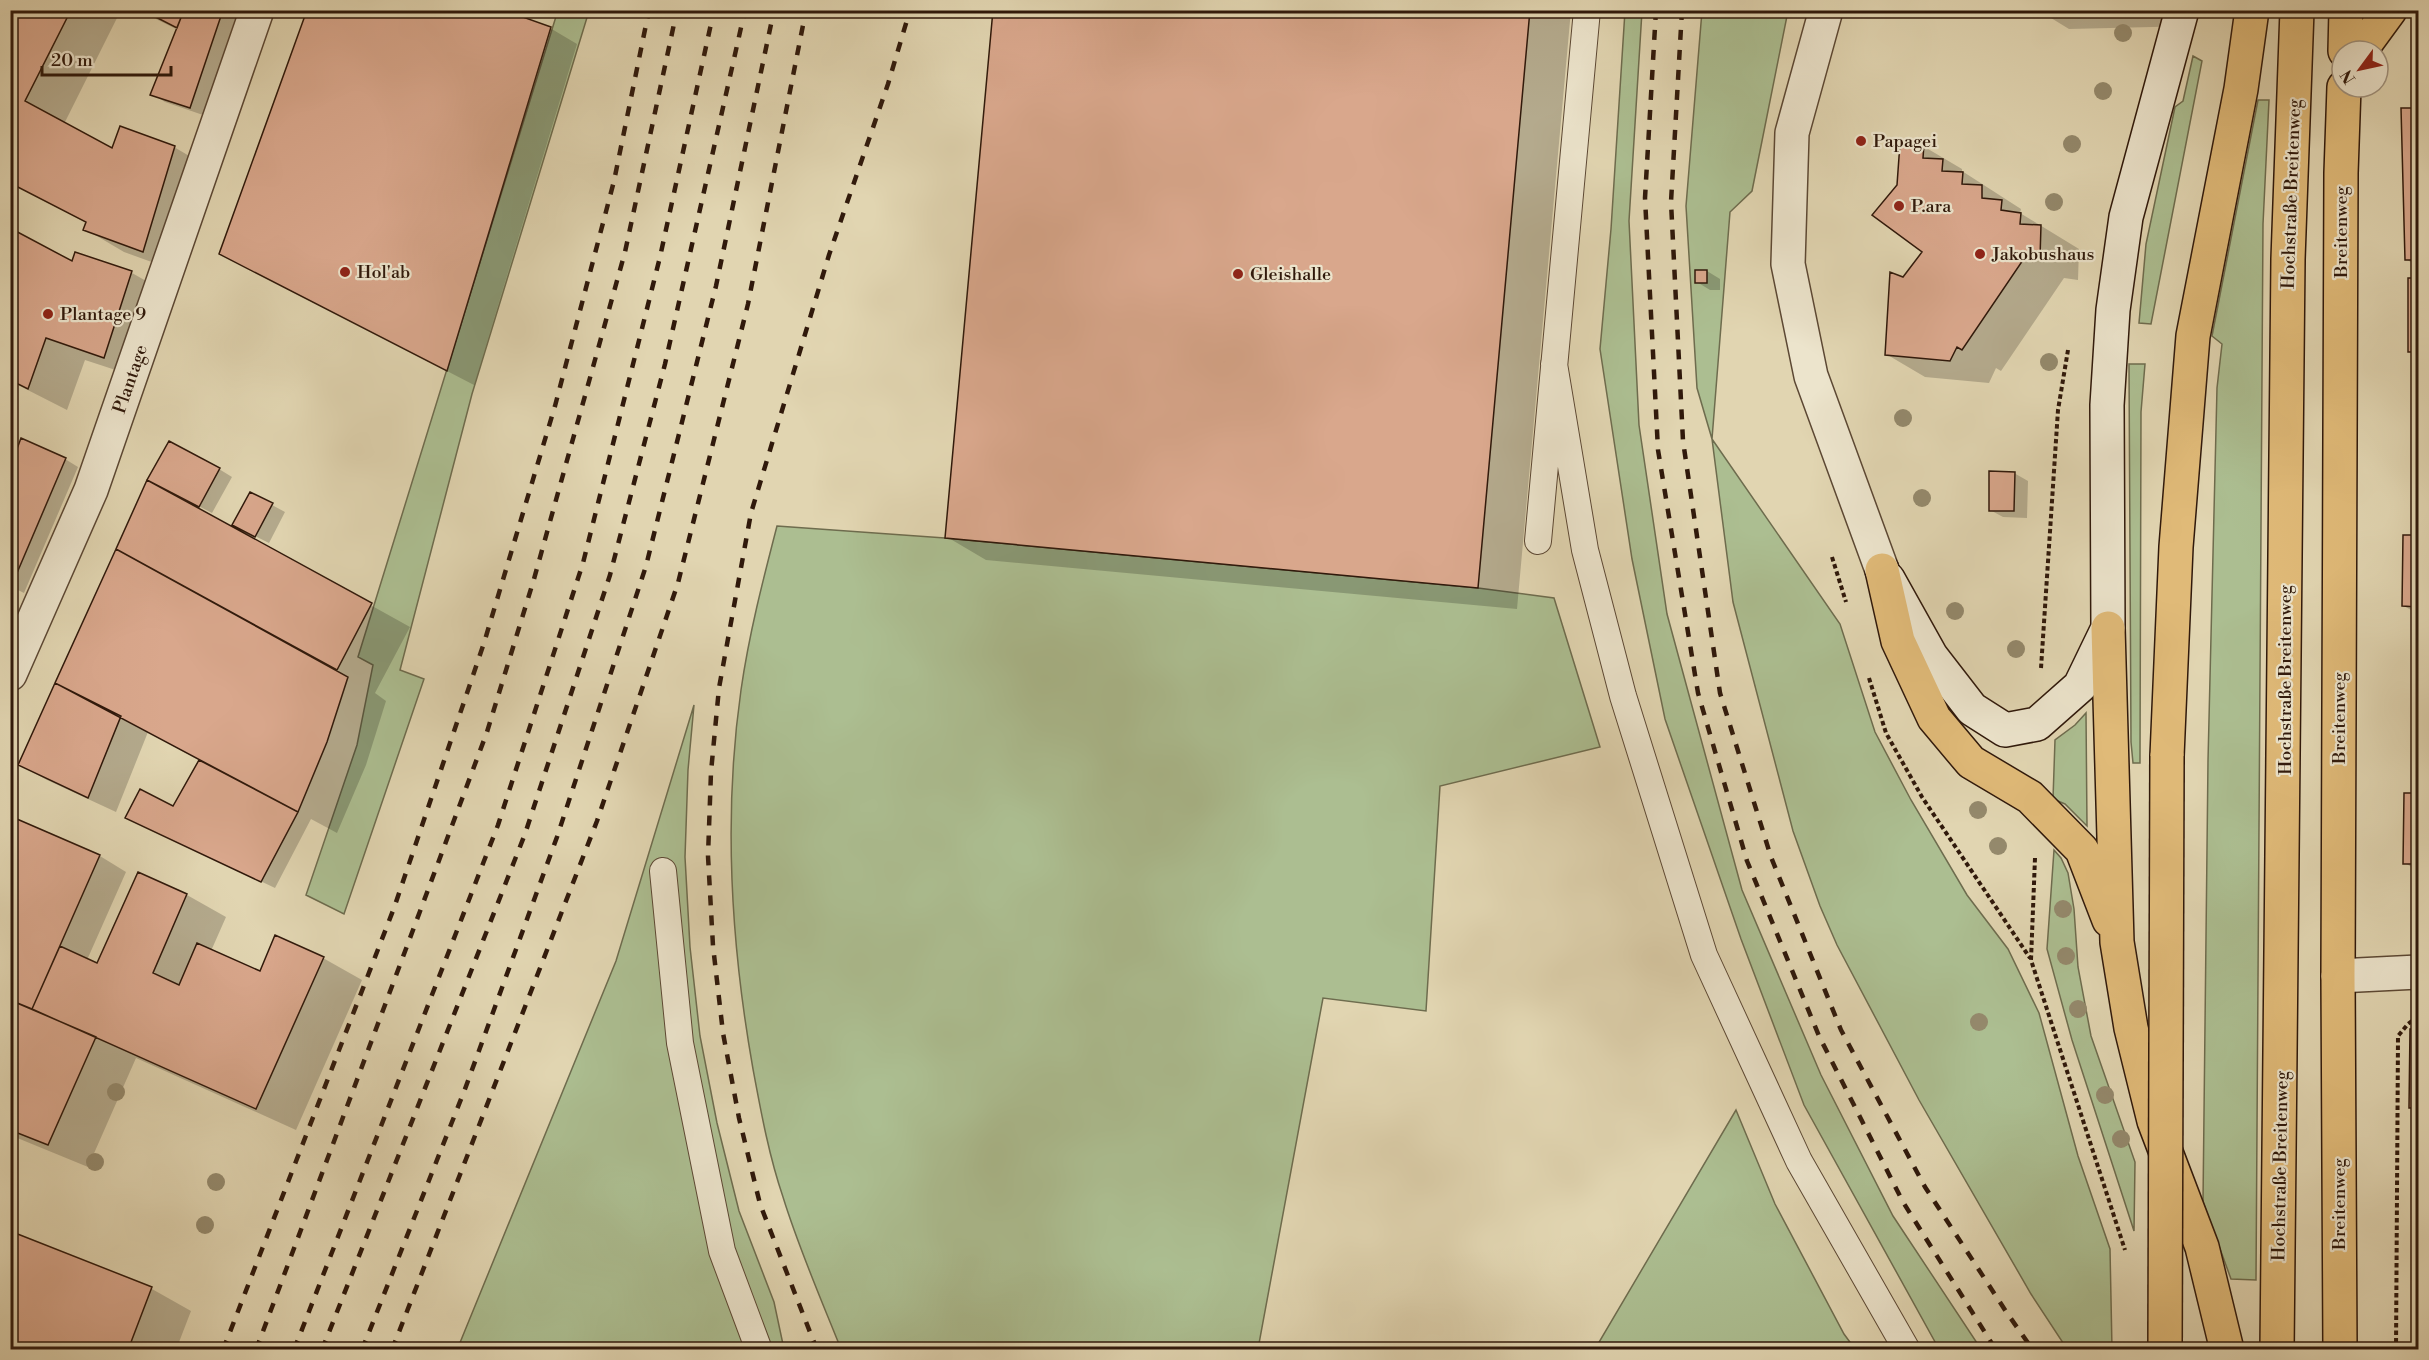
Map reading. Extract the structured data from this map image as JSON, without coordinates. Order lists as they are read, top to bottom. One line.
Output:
{"streets":{"highway":["Hochstraße Breitenweg","Breitenweg"],"street":["Plantage"]},"places":["Papagei","P.ara","Jakobushaus","Hol'ab","Gleishalle","Plantage 9"],"scale_bar":"20 m","north":"bottom left"}
